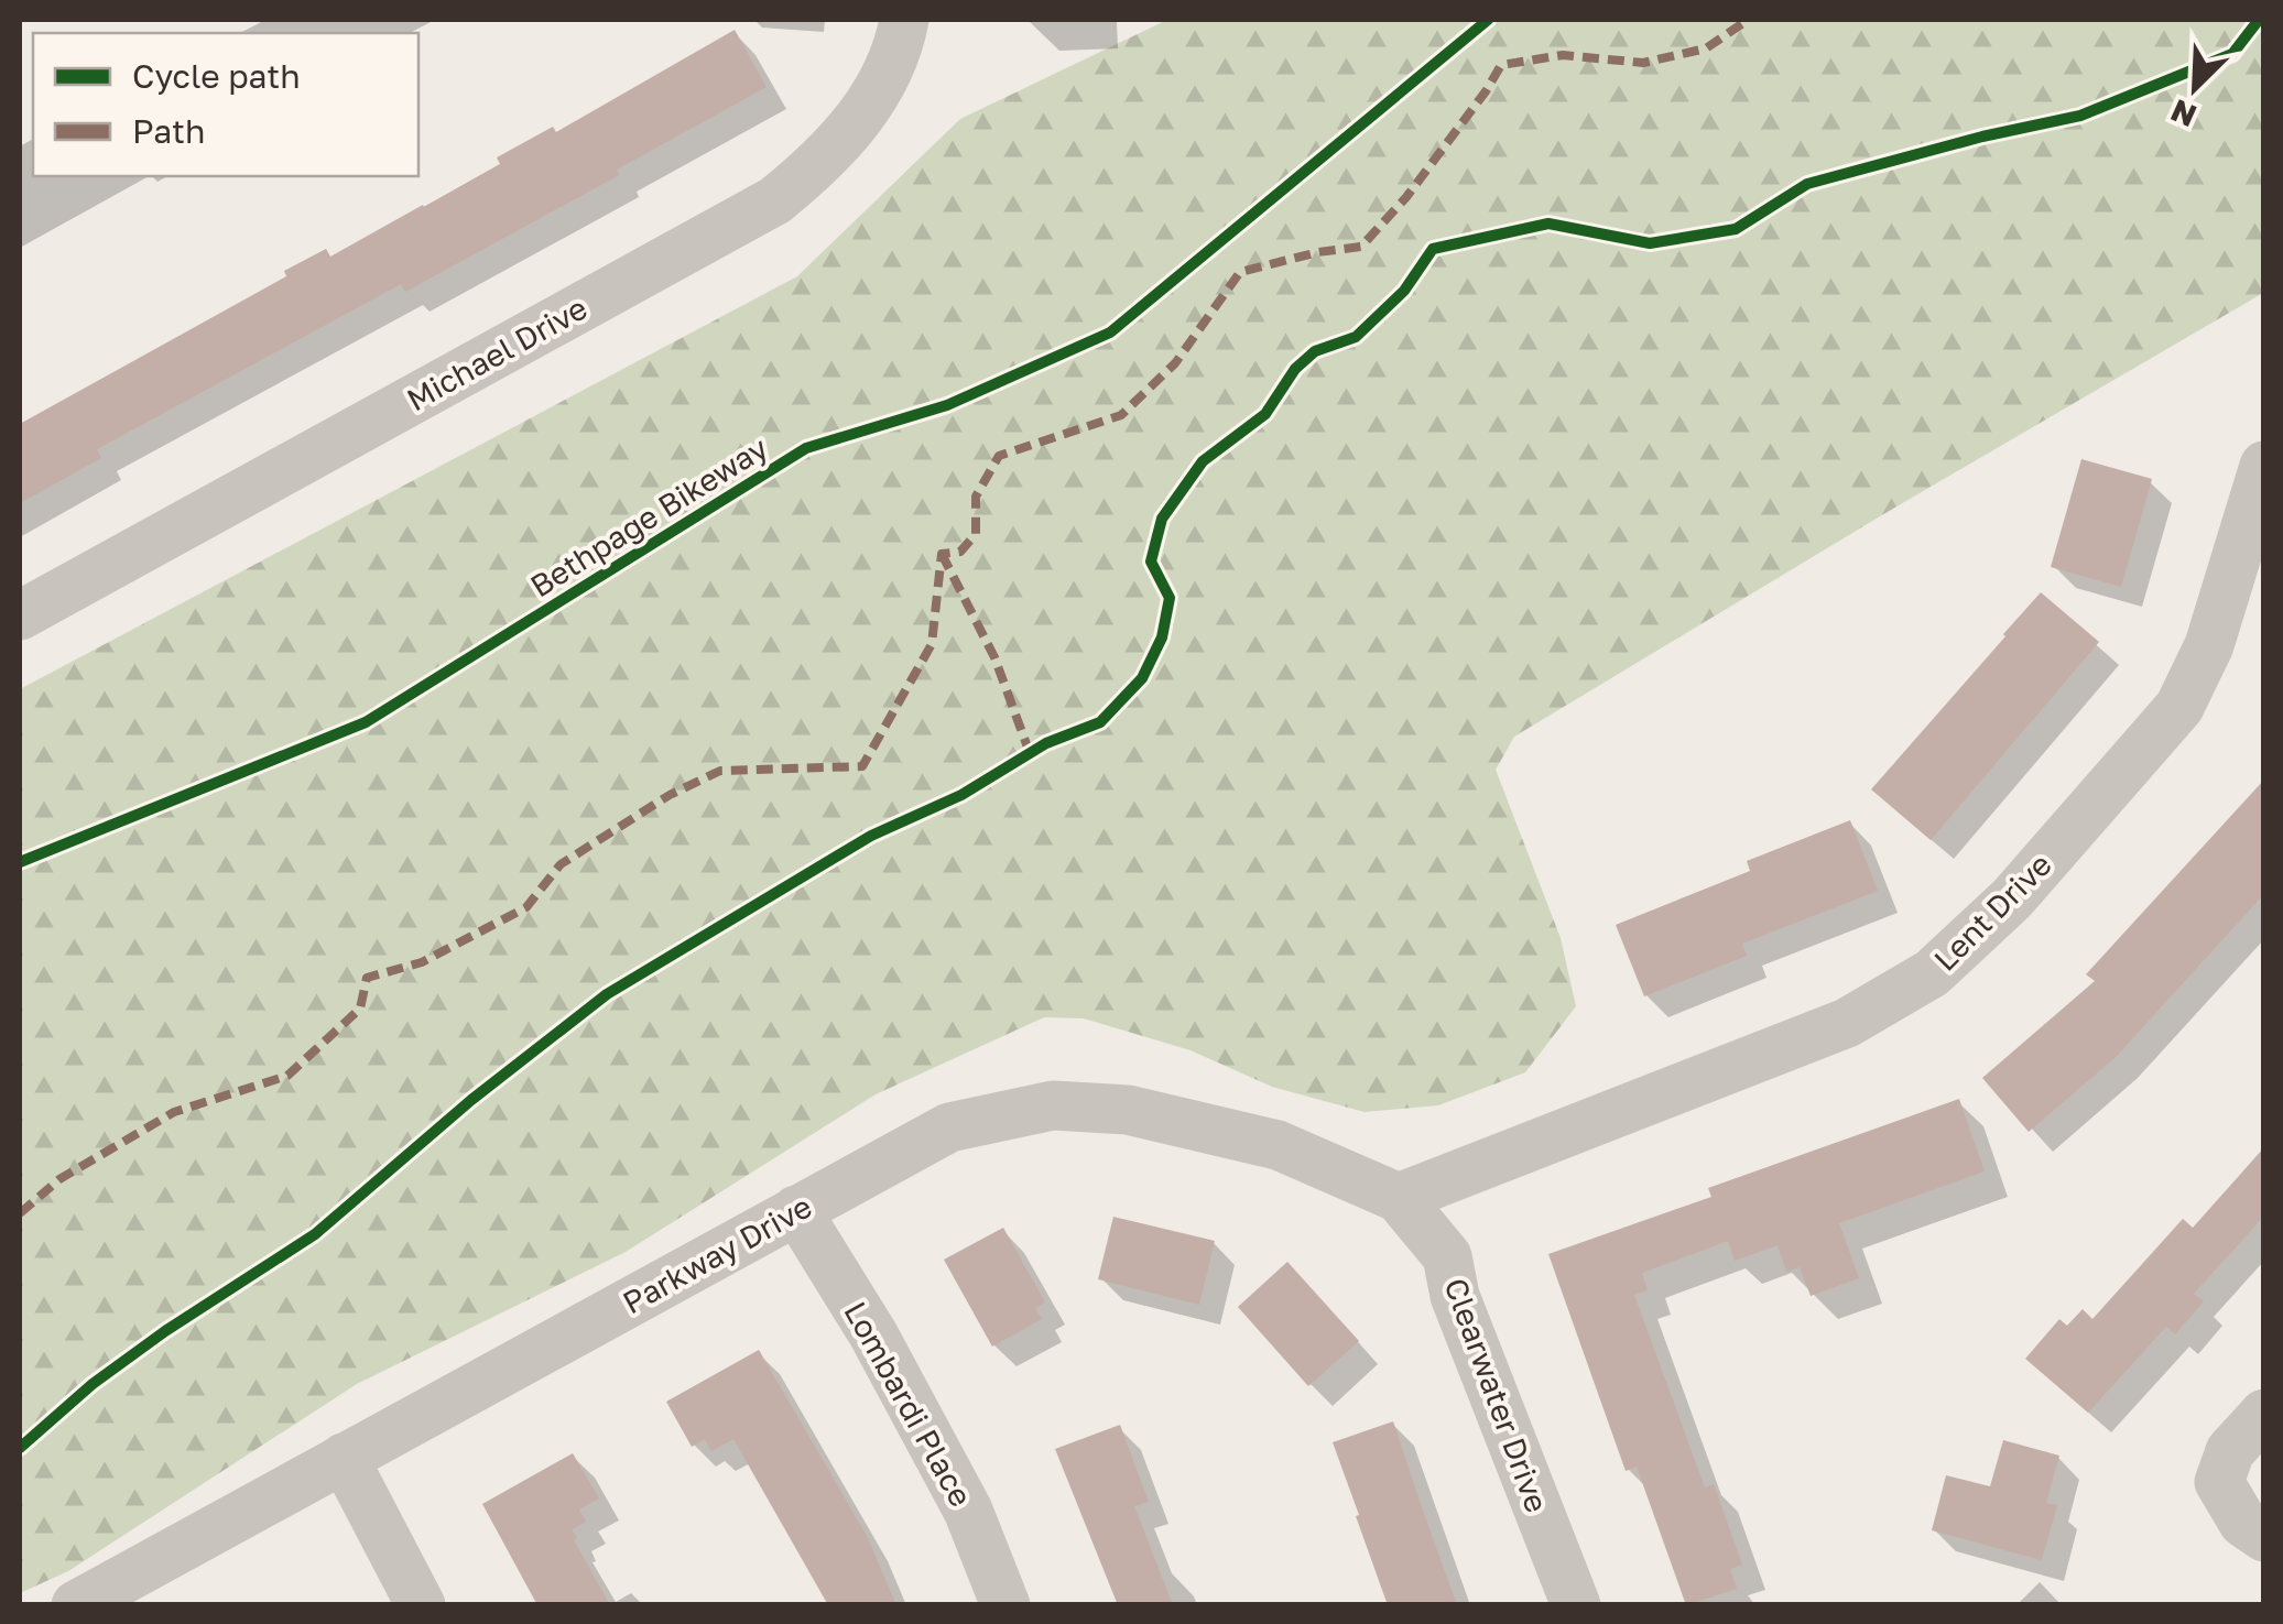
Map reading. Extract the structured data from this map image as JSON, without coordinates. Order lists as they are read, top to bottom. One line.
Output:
{"streets":{"street":["Michael Drive","Lent Drive","Parkway Drive","Clearwater Drive","Lombardi Place"],"cycle path":["Bethpage Bikeway"]},"crossings":[["Lent Drive","Parkway Drive"],["Lent Drive","Clearwater Drive"],["Parkway Drive","Clearwater Drive"],["Parkway Drive","Lombardi Place"]],"legend":["Cycle path","Path"],"north":"bottom left"}
